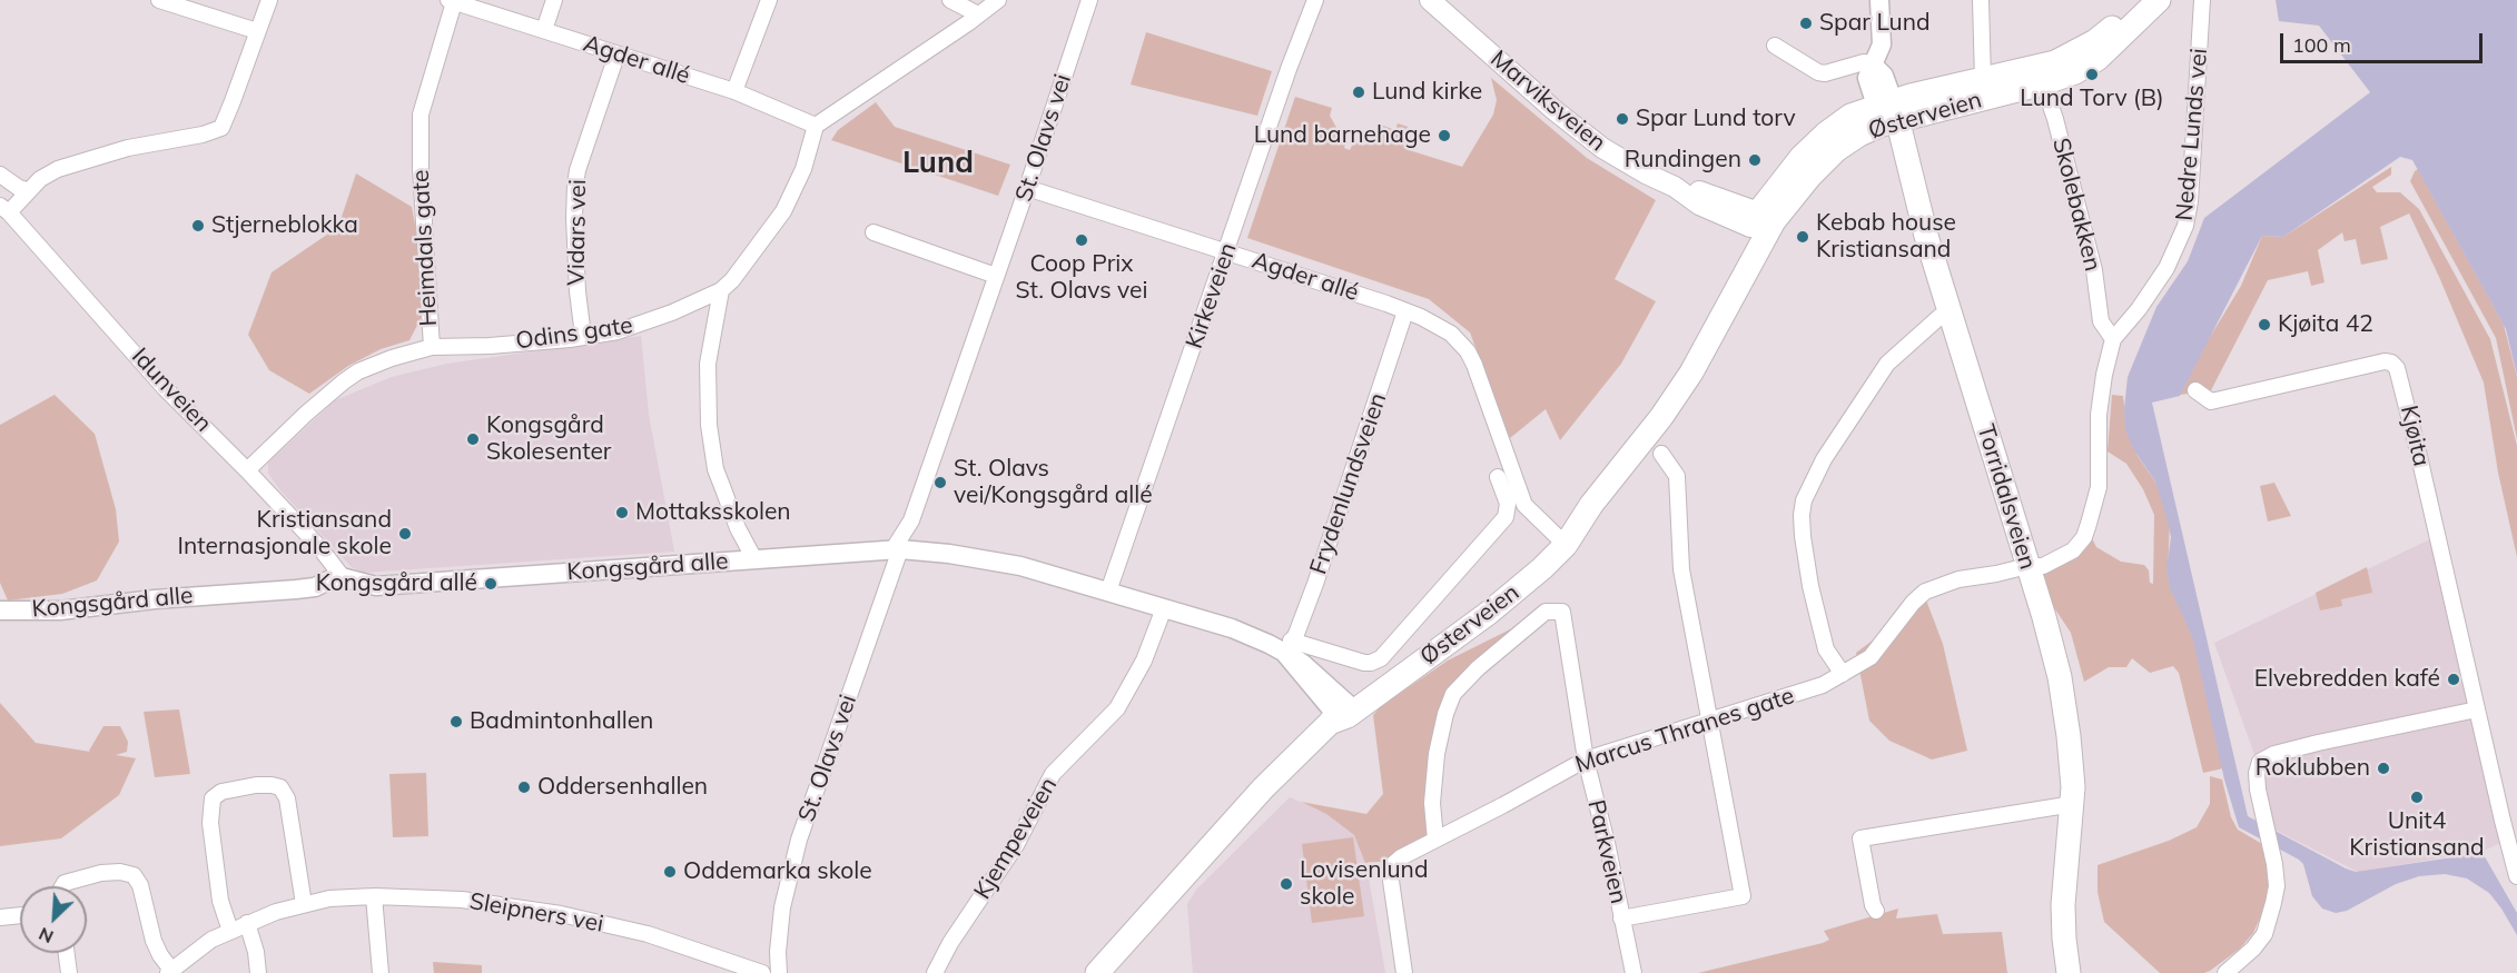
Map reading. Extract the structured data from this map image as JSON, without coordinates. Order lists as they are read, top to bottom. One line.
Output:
{"streets":{"main road":["Marviksveien","Østerveien","Torridalsveien"],"street":["Agder allé","Nedre Lunds vei","St. Olavs vei","Skolebakken","Vidars vei","Heimdals gate","Kirkeveien","Odins gate","Idunveien","Kjøita","Frydenlundsveien","Kongsgård alle","Marcus Thranes gate","Kjempeveien","Parkveien","Sleipners vei"]},"crossings":[["Agder allé","Østerveien"],["Agder allé","St. Olavs vei"],["Agder allé","Vidars vei"],["Agder allé","Heimdals gate"],["Agder allé","Kirkeveien"],["Agder allé","Odins gate"],["Agder allé","Frydenlundsveien"],["Marviksveien","Østerveien"],["Østerveien","Skolebakken"],["Østerveien","Frydenlundsveien"],["Østerveien","Torridalsveien"],["Østerveien","Kongsgård alle"],["Nedre Lunds vei","Skolebakken"],["Nedre Lunds vei","Torridalsveien"],["Nedre Lunds vei","Marcus Thranes gate"],["St. Olavs vei","Kongsgård alle"],["Vidars vei","Odins gate"],["Heimdals gate","Odins gate"],["Kirkeveien","Kongsgård alle"],["Odins gate","Idunveien"],["Idunveien","Kongsgård alle"],["Frydenlundsveien","Kongsgård alle"],["Torridalsveien","Marcus Thranes gate"],["Kongsgård alle","Kjempeveien"],["Marcus Thranes gate","Parkveien"]],"districts":["Lund"],"places":["Spar Lund","Lund Torv (B)","Lund kirke","Spar Lund torv","Lund barnehage","Rundingen","Stjerneblokka","Kebab house Kristiansand","Coop Prix St. Olavs vei","Kjøita 42","Kongsgård Skolesenter","St. Olavs vei/Kongsgård allé","Mottaksskolen","Kristiansand Internasjonale skole","Kongsgård allé","Elvebredden kafé","Badmintonhallen","Roklubben","Oddersenhallen","Unit4 Kristiansand","Oddemarka skole","Lovisenlund skole"],"scale_bar":"100 m","north":"bottom left"}
